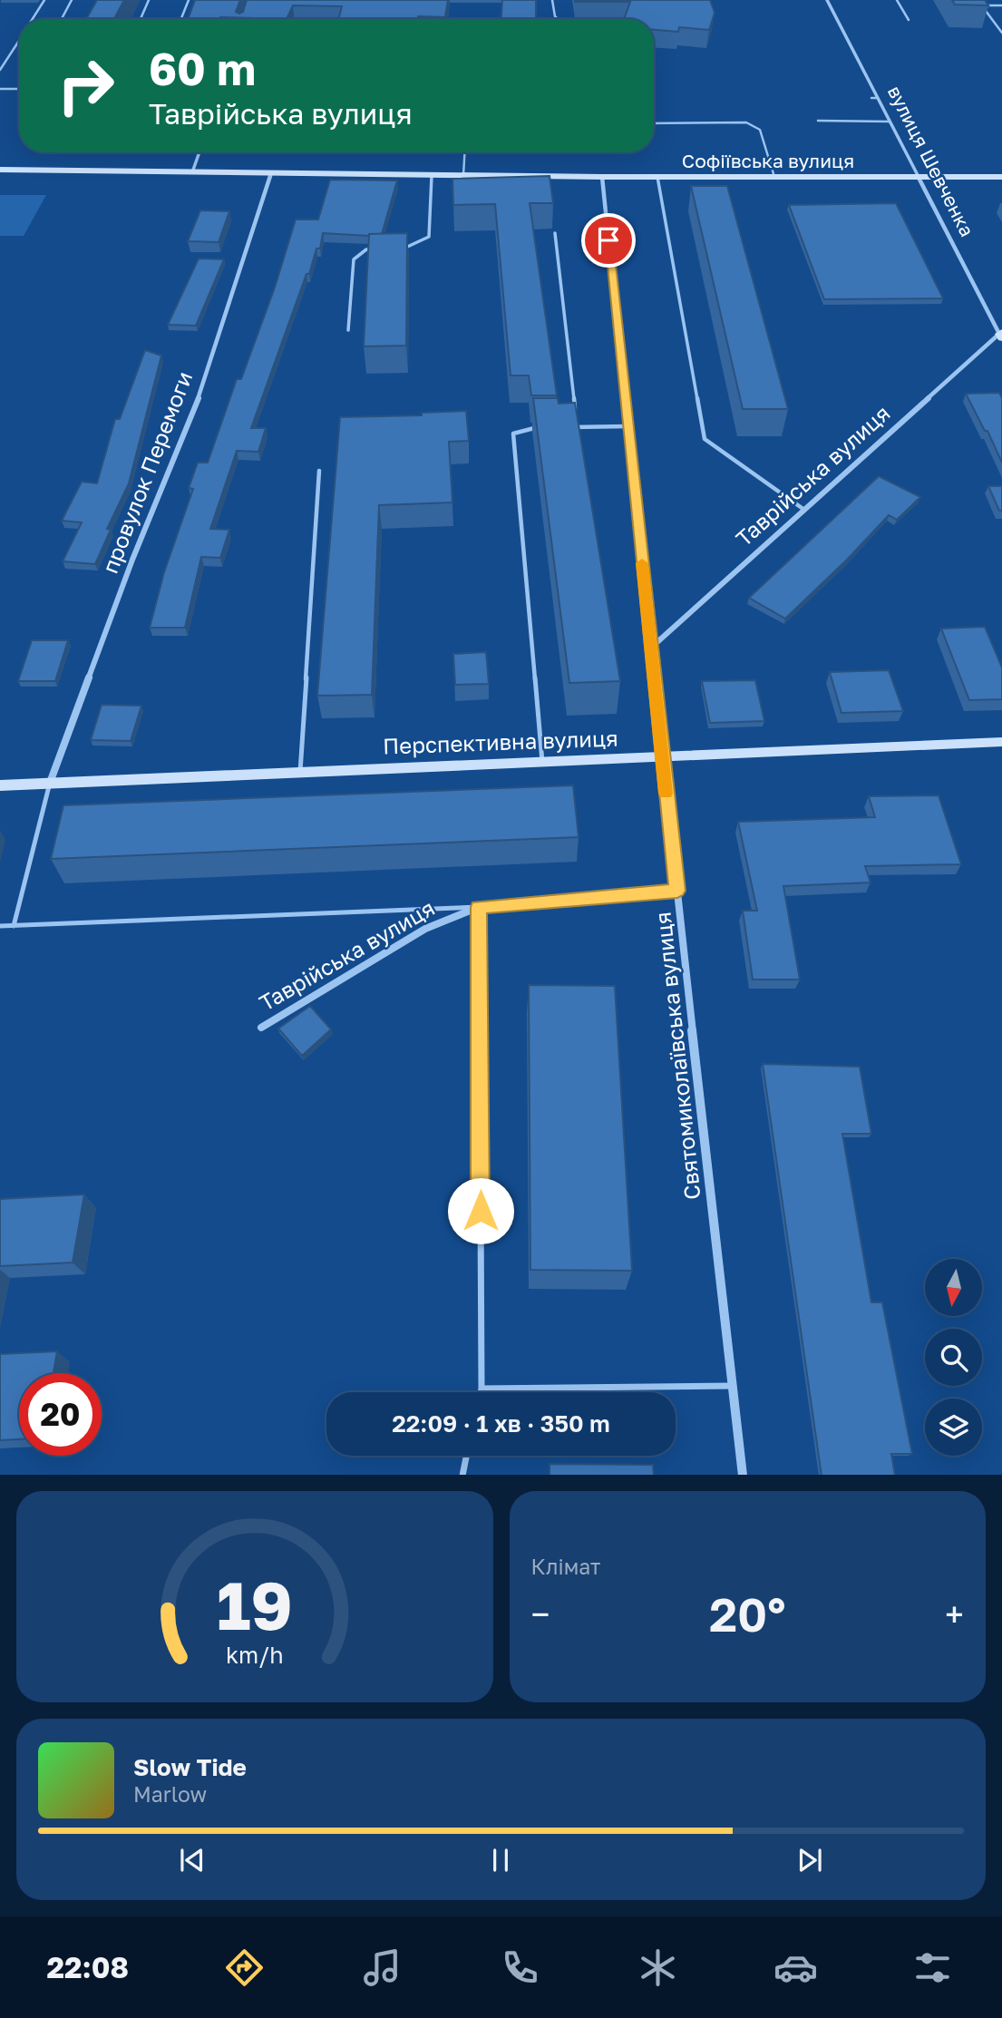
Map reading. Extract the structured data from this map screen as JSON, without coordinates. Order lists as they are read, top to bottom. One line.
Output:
{"streets":{"street":["Софіївська вулиця","вулиця Шевченка","провулок Перемоги","Таврійська вулиця","Перспективна вулиця","Святомиколаївська вулиця"]},"crossings":[["Софіївська вулиця","вулиця Шевченка"],["Софіївська вулиця","провулок Перемоги"],["Софіївська вулиця","Святомиколаївська вулиця"],["вулиця Шевченка","Таврійська вулиця"],["провулок Перемоги","Перспективна вулиця"],["Таврійська вулиця","Святомиколаївська вулиця"],["Перспективна вулиця","Святомиколаївська вулиця"]],"north":"bottom","page":{"turn":["60 m","Таврійська вулиця"],"limit":"20","trip":"22:09 · 1 хв · 350 m","tile":"Клімат","heat":["−","20°","+"],"song":["Slow Tide","Marlow"],"tabs":"22:08","gauge":["19","km/h"]}}
